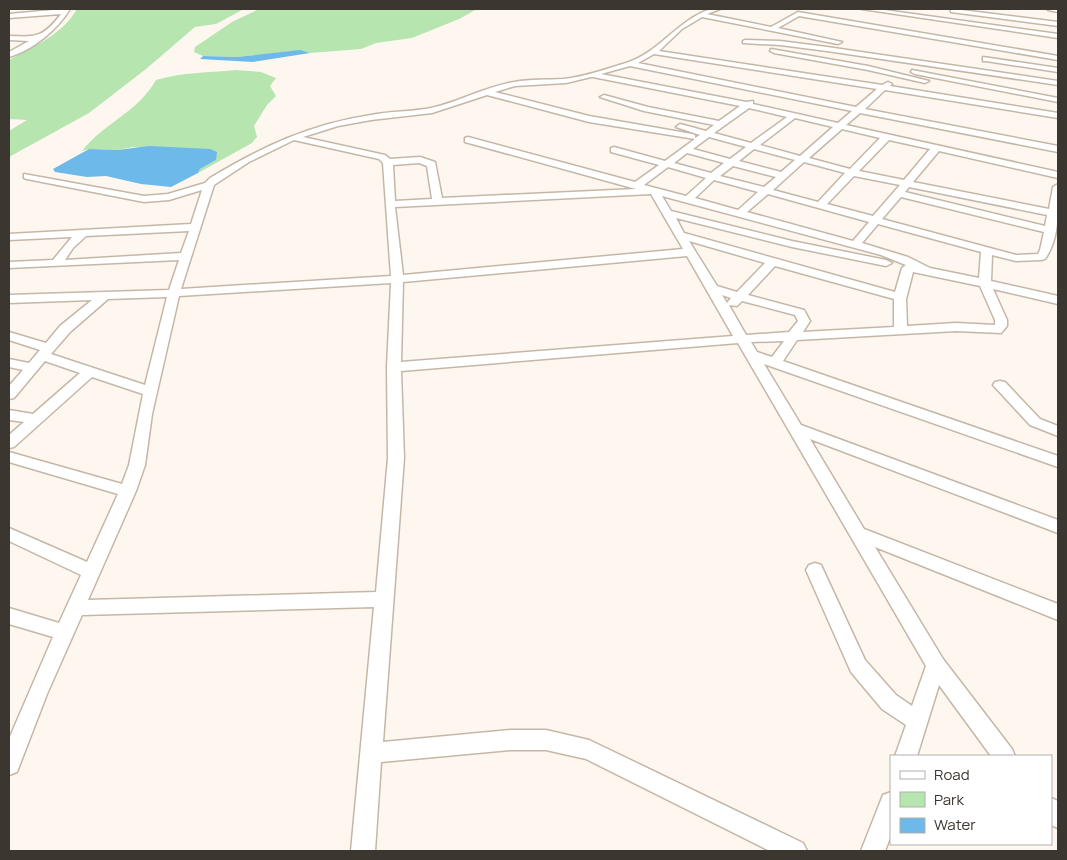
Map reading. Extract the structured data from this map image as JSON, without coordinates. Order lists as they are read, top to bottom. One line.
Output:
{"legend":["Road","Park","Water"]}
